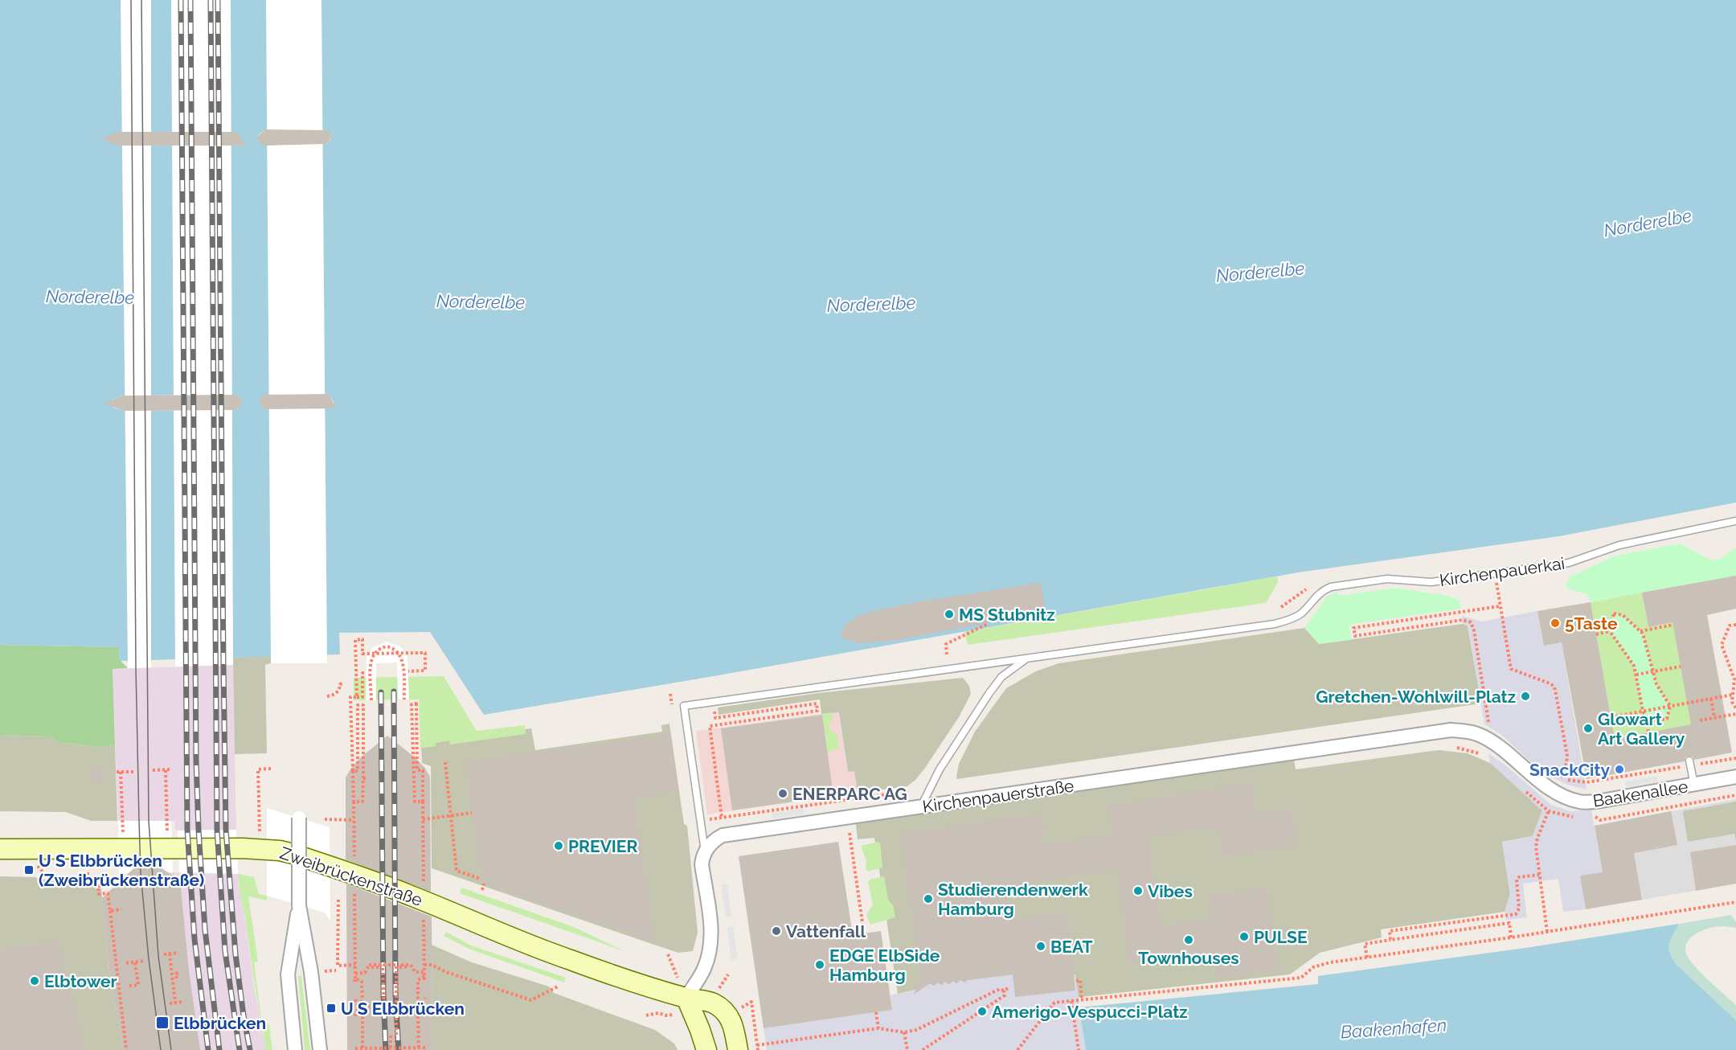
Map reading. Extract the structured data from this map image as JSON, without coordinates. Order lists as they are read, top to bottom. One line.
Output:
{"streets":{"main road":["Zweibrückenstraße"],"street":["Baakenallee","Kirchenpauerstraße"],"lane":["Kirchenpauerkai"]},"crossings":[["Baakenallee","Kirchenpauerstraße"]],"water":["Norderelbe","Baakenhafen"],"places":{"other":["MS Stubnitz","5Taste","Gretchen-Wohlwill-Platz","Glowart Art Gallery","SnackCity","ENERPARC AG","PREVIER","Vibes","Studierendenwerk Hamburg","Vattenfall","PULSE","Townhouses","BEAT","EDGE ElbSide Hamburg","Elbtower","Amerigo-Vespucci-Platz"],"transit":["U S Elbbrücken (Zweibrückenstraße)","U S Elbbrücken","Elbbrücken"]}}
